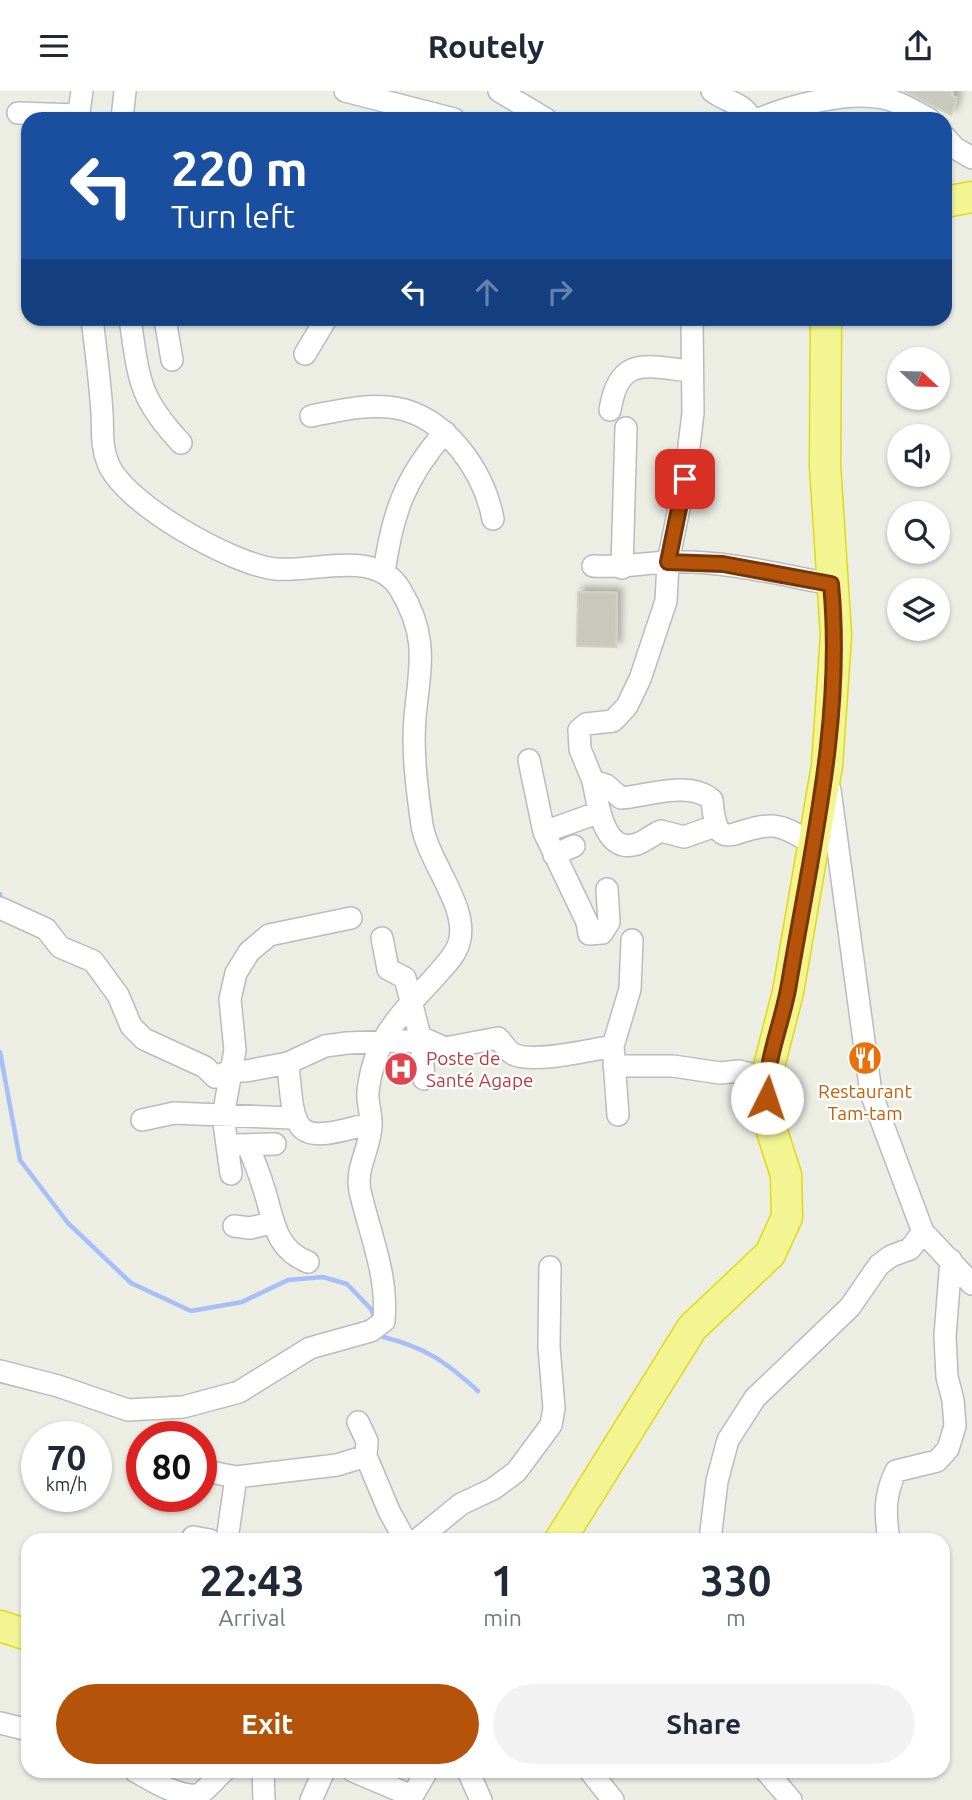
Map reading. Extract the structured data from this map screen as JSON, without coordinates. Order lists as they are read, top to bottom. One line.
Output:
{"places":{"restaurant":["Restaurant Tam-tam"],"hospital":["Poste de Santé Agape"]},"north":"right","page":{"header":"Routely","turn":["220 m","Turn left"],"speed":"70 km/h","limit":"80","eta":["22:43","Arrival","1","min","330","m"],"buttons":["Exit","Share"]}}
